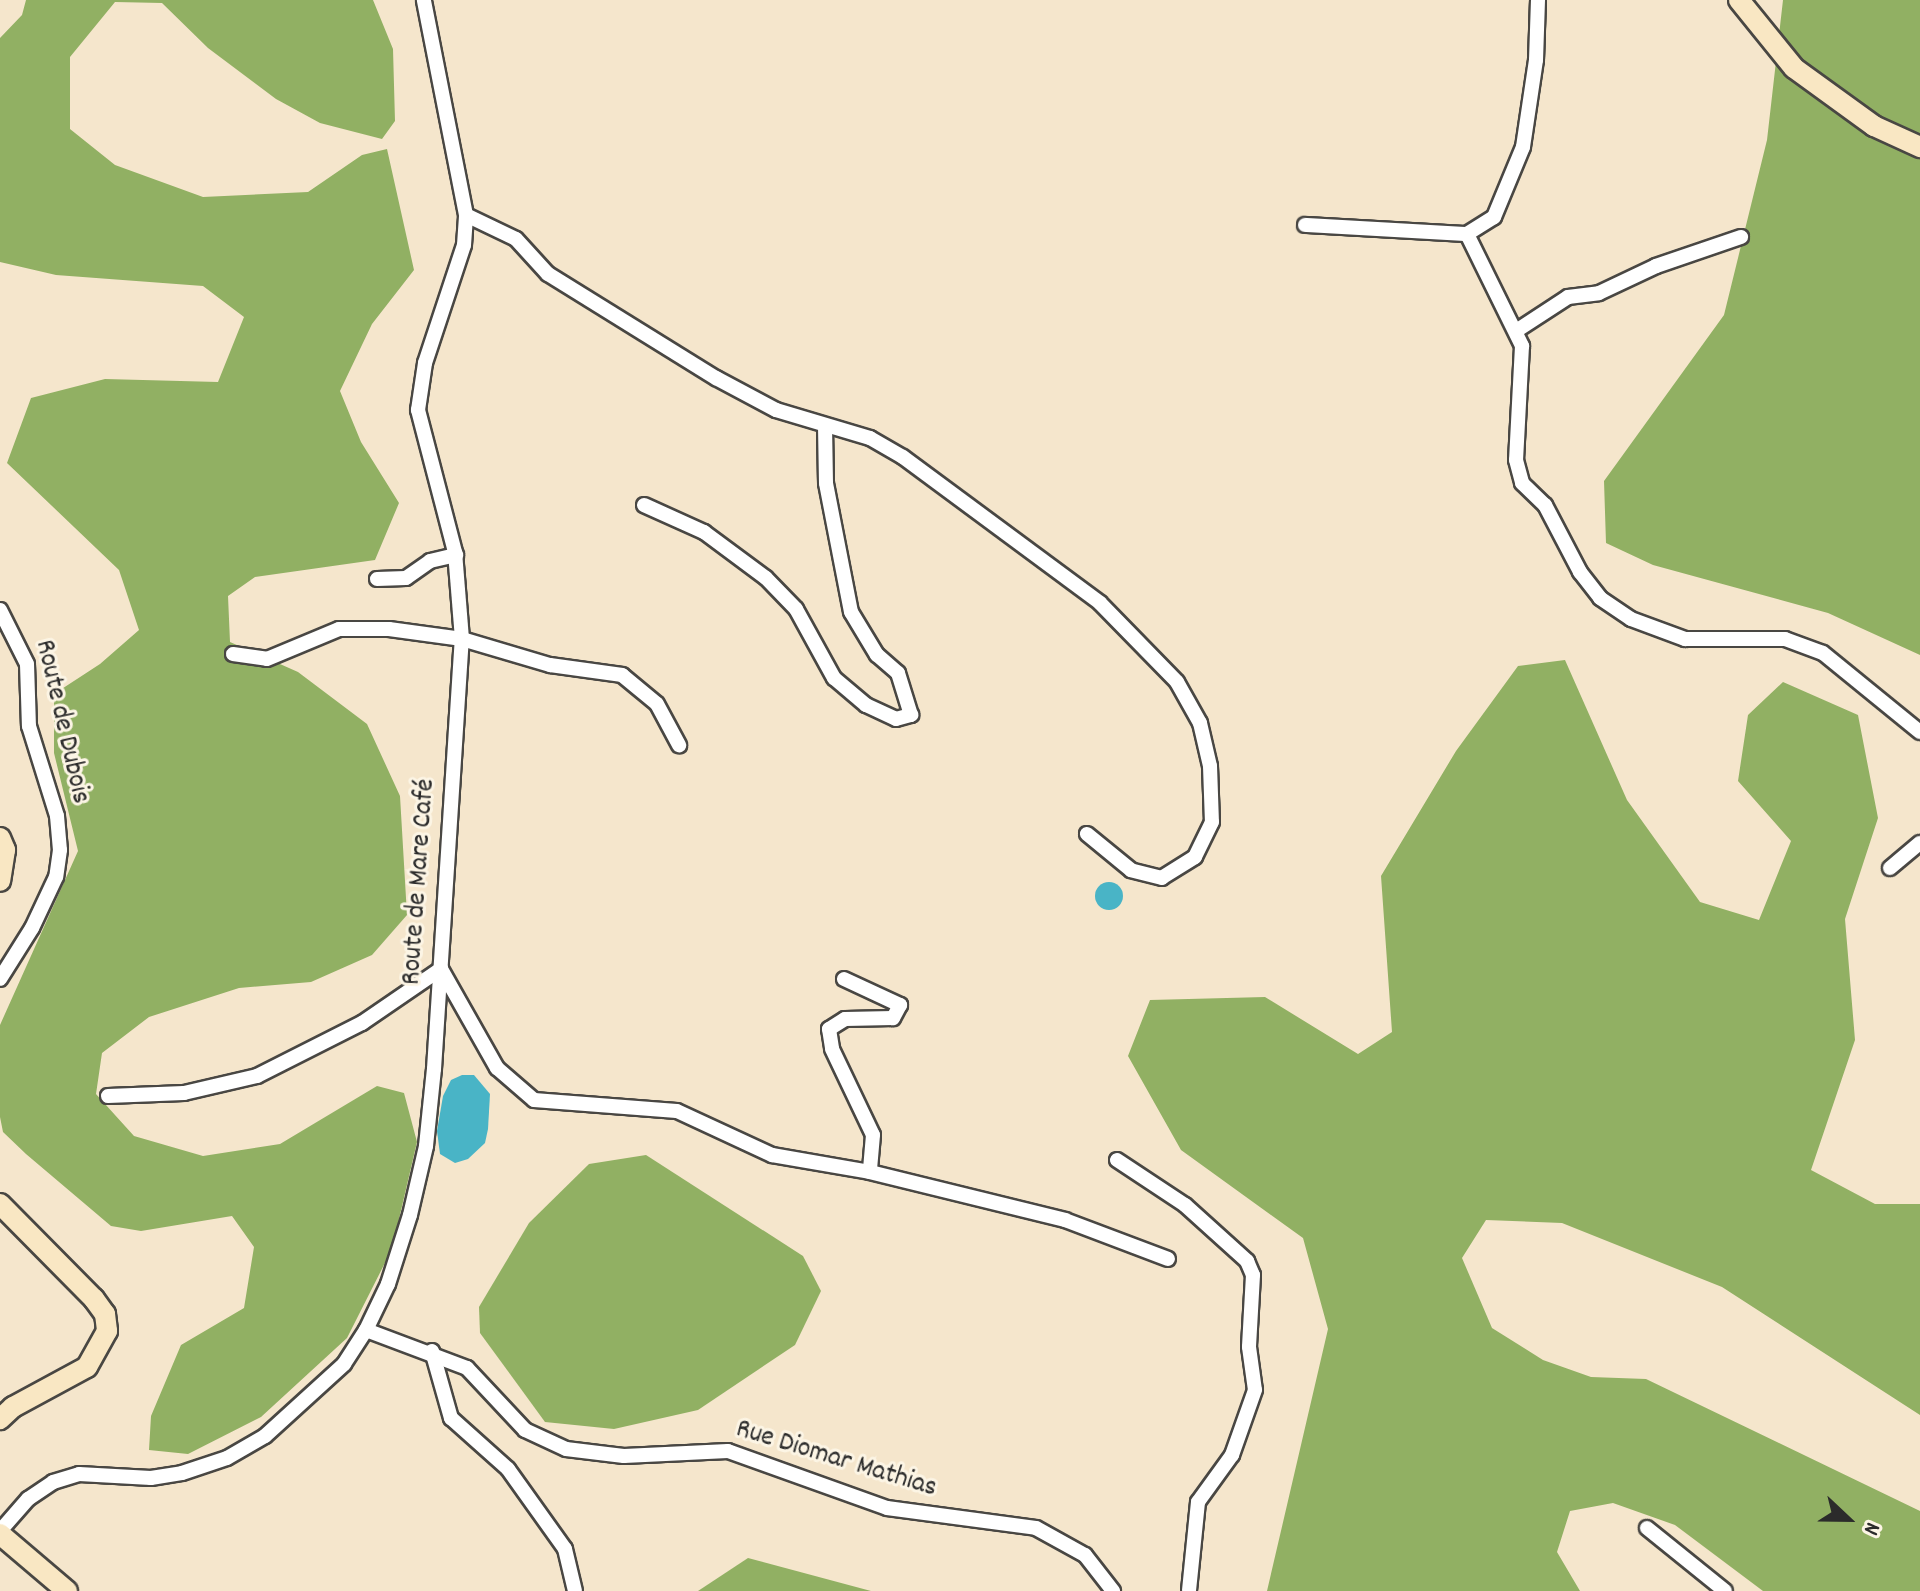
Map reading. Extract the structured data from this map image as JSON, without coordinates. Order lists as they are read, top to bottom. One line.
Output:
{"streets":{"street":["Route de Dubois","Route de Mare Café","Rue Diomar Mathias"]},"crossings":[["Route de Mare Café","Rue Diomar Mathias"]],"north":"right"}
